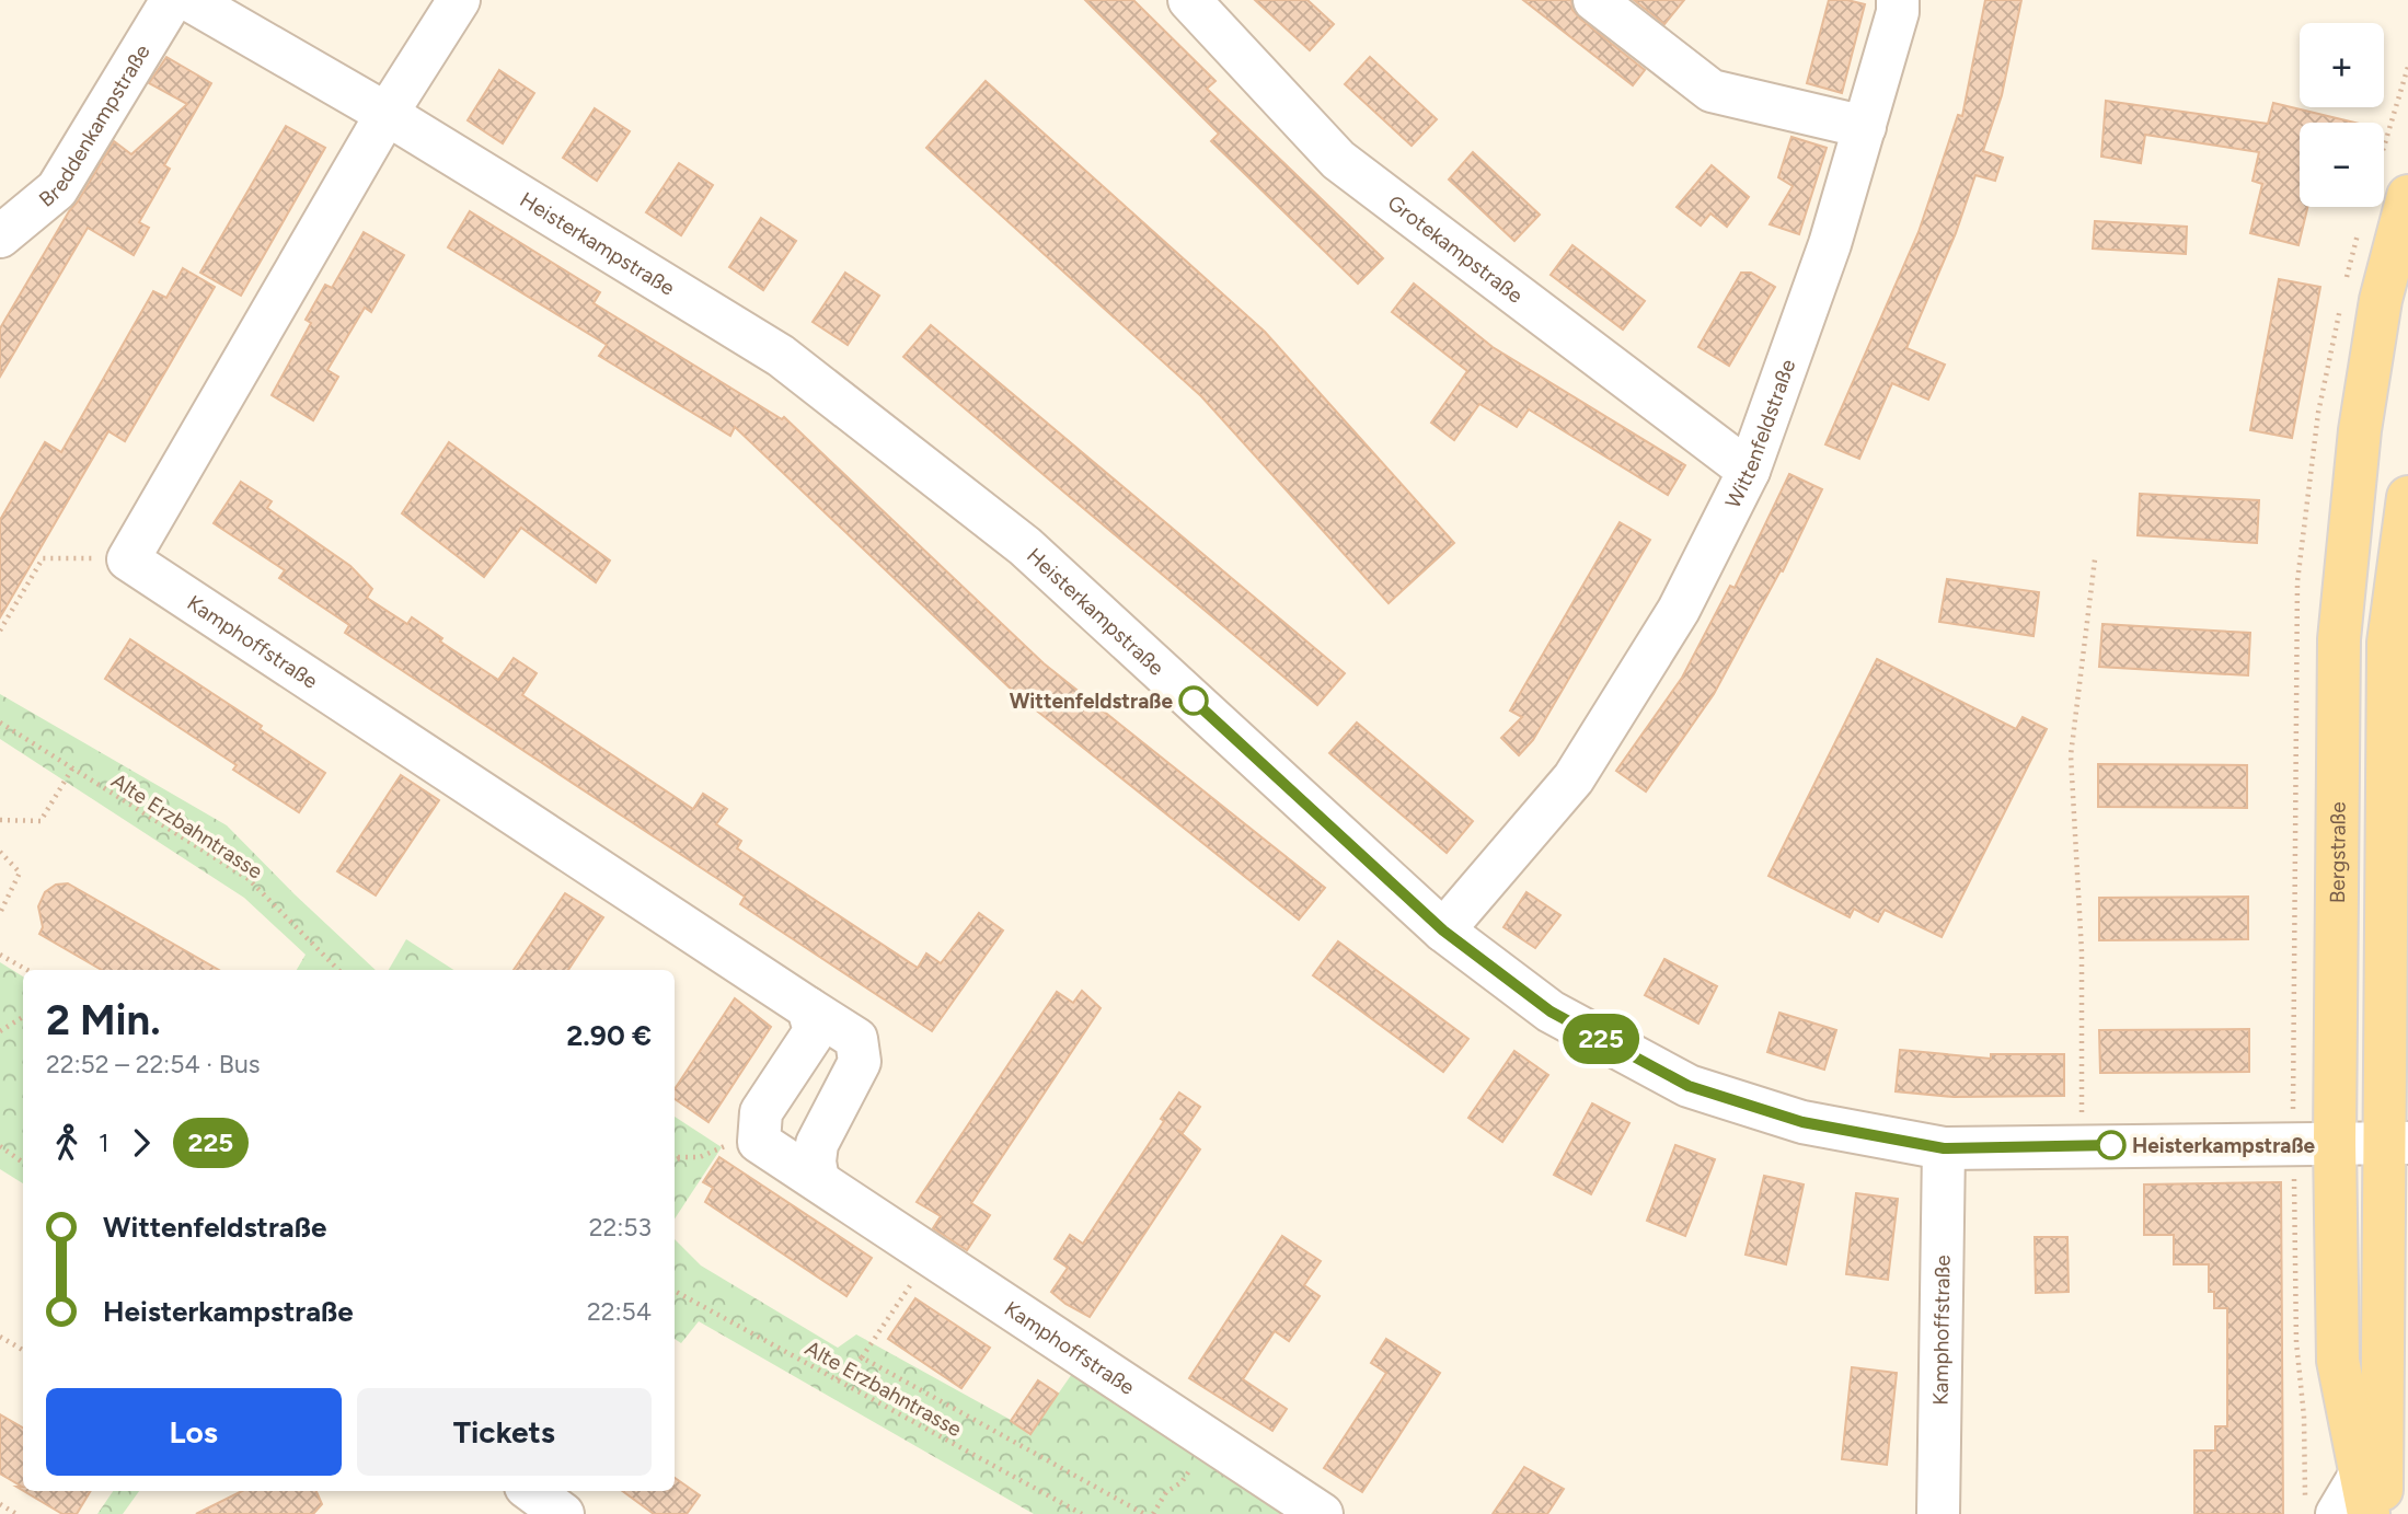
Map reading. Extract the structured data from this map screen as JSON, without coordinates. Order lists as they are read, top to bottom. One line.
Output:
{"streets":{"main road":["Bergstraße"],"street":["Breddenkampstraße","Heisterkampstraße","Grotekampstraße","Wittenfeldstraße","Kamphoffstraße"],"path":["Alte Erzbahntrasse"]},"crossings":[["Heisterkampstraße","Wittenfeldstraße"],["Heisterkampstraße","Kamphoffstraße"],["Heisterkampstraße","Bergstraße"],["Grotekampstraße","Wittenfeldstraße"]],"places":["Wittenfeldstraße","Heisterkampstraße"],"lines":["bus line 225"],"page":{"on_map":"225","map_buttons":["+","−"],"heading":["2 Min.","22:52 – 22:54 · Bus","2.90 €"],"legs":["1","225"],"list":[{"name":"Wittenfeldstraße","value":"22:53"},{"name":"Heisterkampstraße","value":"22:54"}],"buttons":["Los","Tickets"]}}
